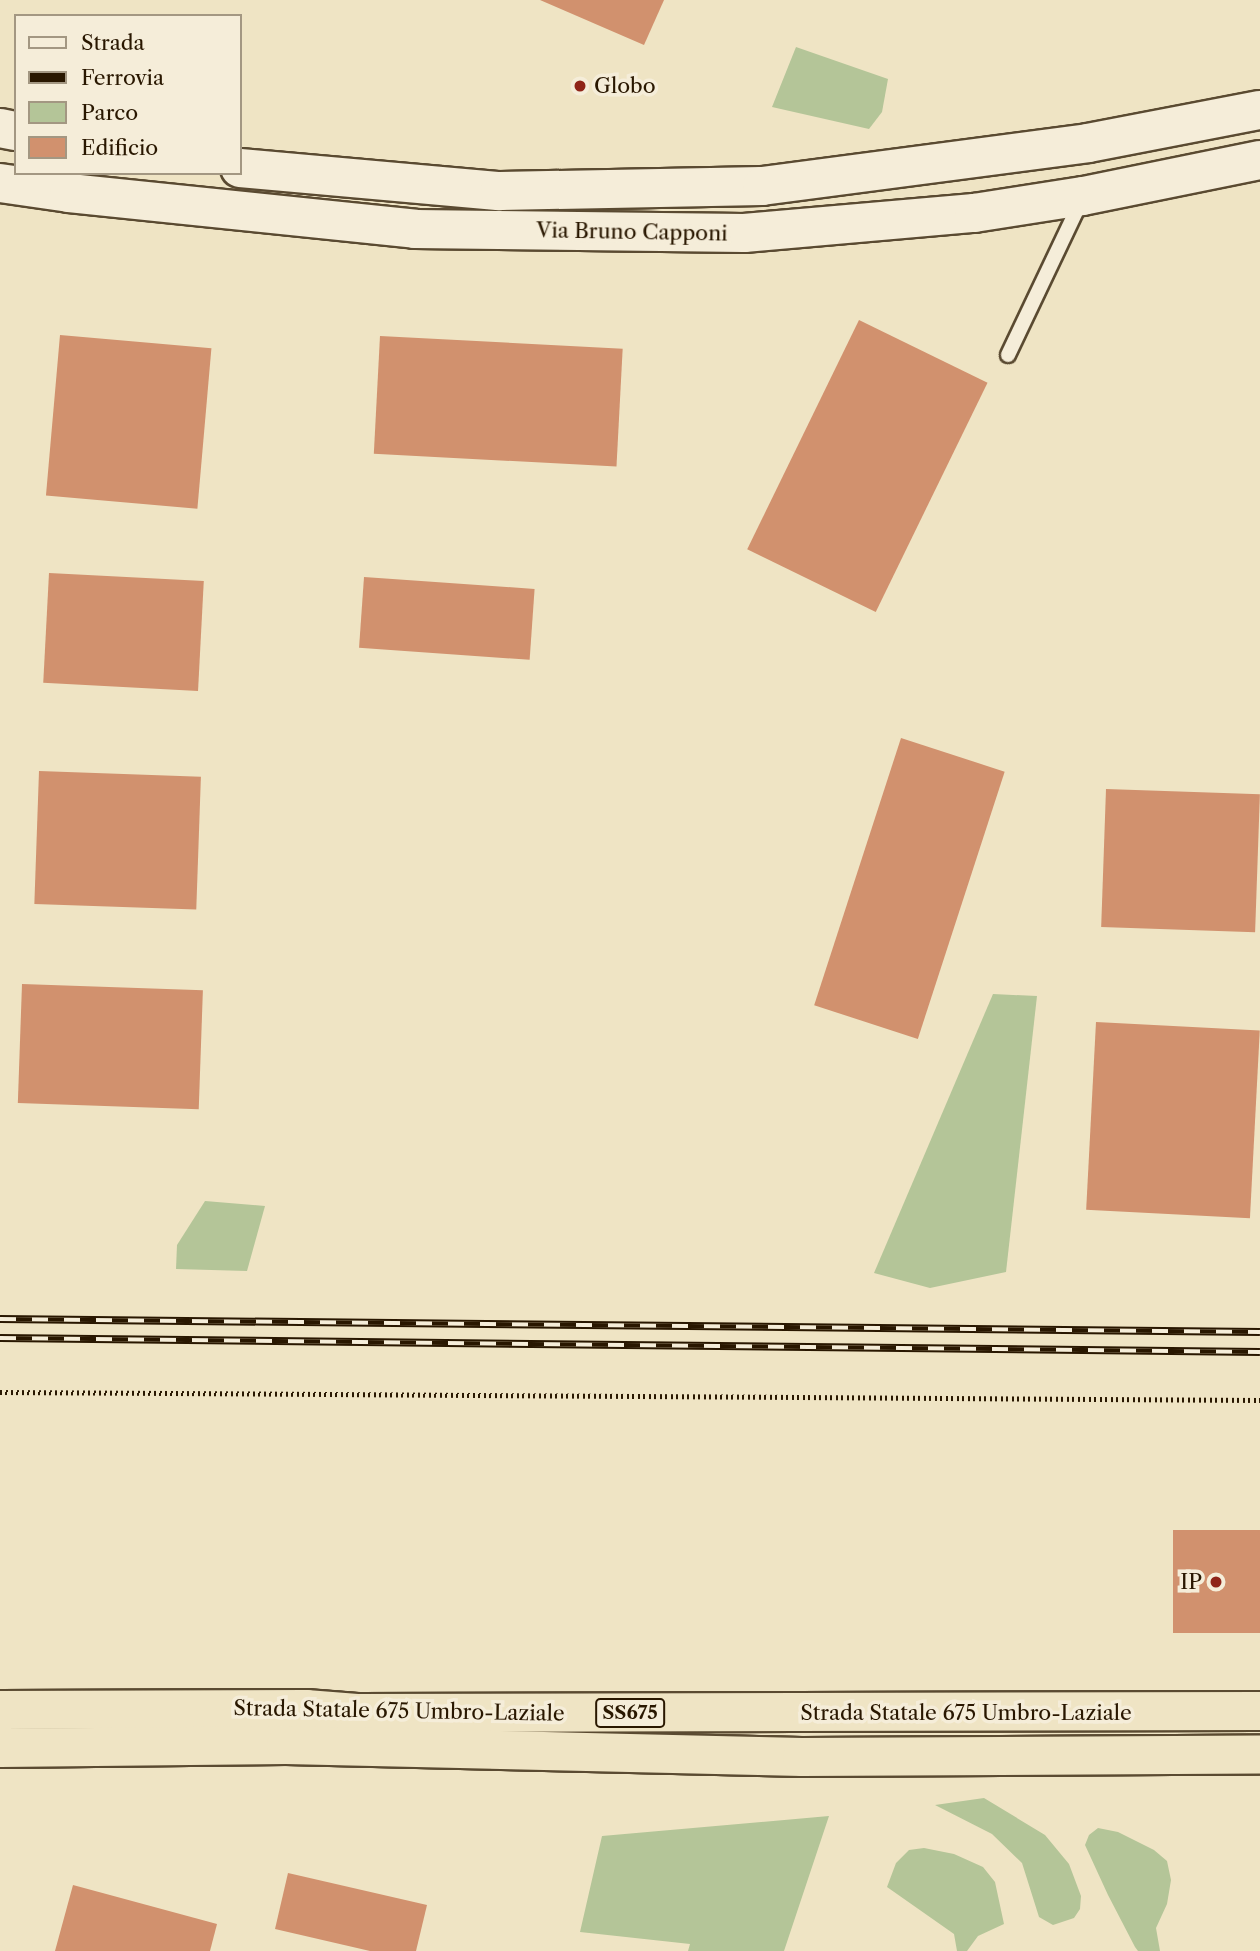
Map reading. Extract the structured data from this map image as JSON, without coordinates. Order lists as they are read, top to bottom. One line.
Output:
{"streets":{"highway":["Strada Statale 675 Umbro-Laziale","SS675"],"main road":["Via Bruno Capponi"]},"places":["Globo","IP"],"legend":["Strada","Ferrovia","Parco","Edificio"]}
